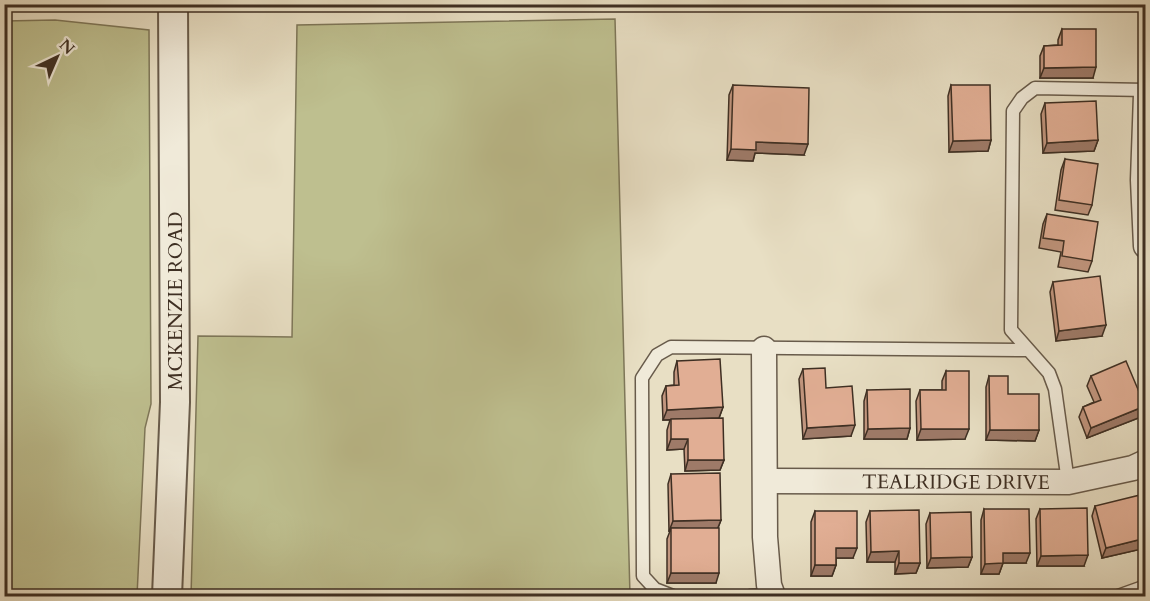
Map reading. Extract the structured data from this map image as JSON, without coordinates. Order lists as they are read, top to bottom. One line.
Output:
{"streets":{"street":["MCKENZIE ROAD","TEALRIDGE DRIVE"]},"north":"top right"}
